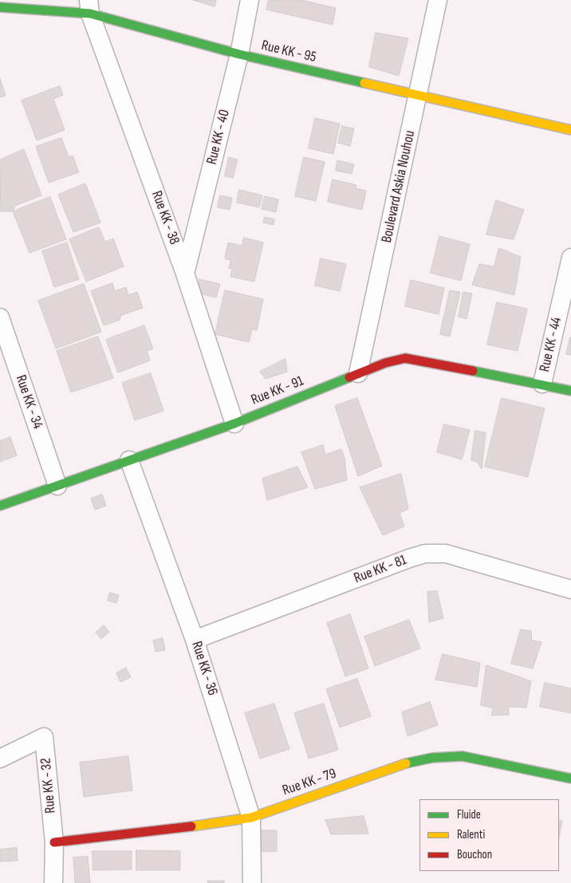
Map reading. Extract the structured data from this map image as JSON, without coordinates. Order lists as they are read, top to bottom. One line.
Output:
{"streets":{"street":["Rue KK - 95","Rue KK - 40","Boulevard Askia Nouhou","Rue KK - 38","Rue KK - 44","Rue KK - 91","Rue KK - 34","Rue KK - 81","Rue KK - 36","Rue KK - 79","Rue KK - 32"]},"crossings":[["Rue KK - 95","Rue KK - 40"],["Rue KK - 95","Boulevard Askia Nouhou"],["Rue KK - 95","Rue KK - 38"],["Rue KK - 40","Rue KK - 38"],["Boulevard Askia Nouhou","Rue KK - 91"],["Rue KK - 38","Rue KK - 91"],["Rue KK - 44","Rue KK - 91"],["Rue KK - 91","Rue KK - 34"],["Rue KK - 91","Rue KK - 36"],["Rue KK - 81","Rue KK - 36"],["Rue KK - 36","Rue KK - 79"],["Rue KK - 79","Rue KK - 32"]],"legend":["Fluide","Ralenti","Bouchon"]}
